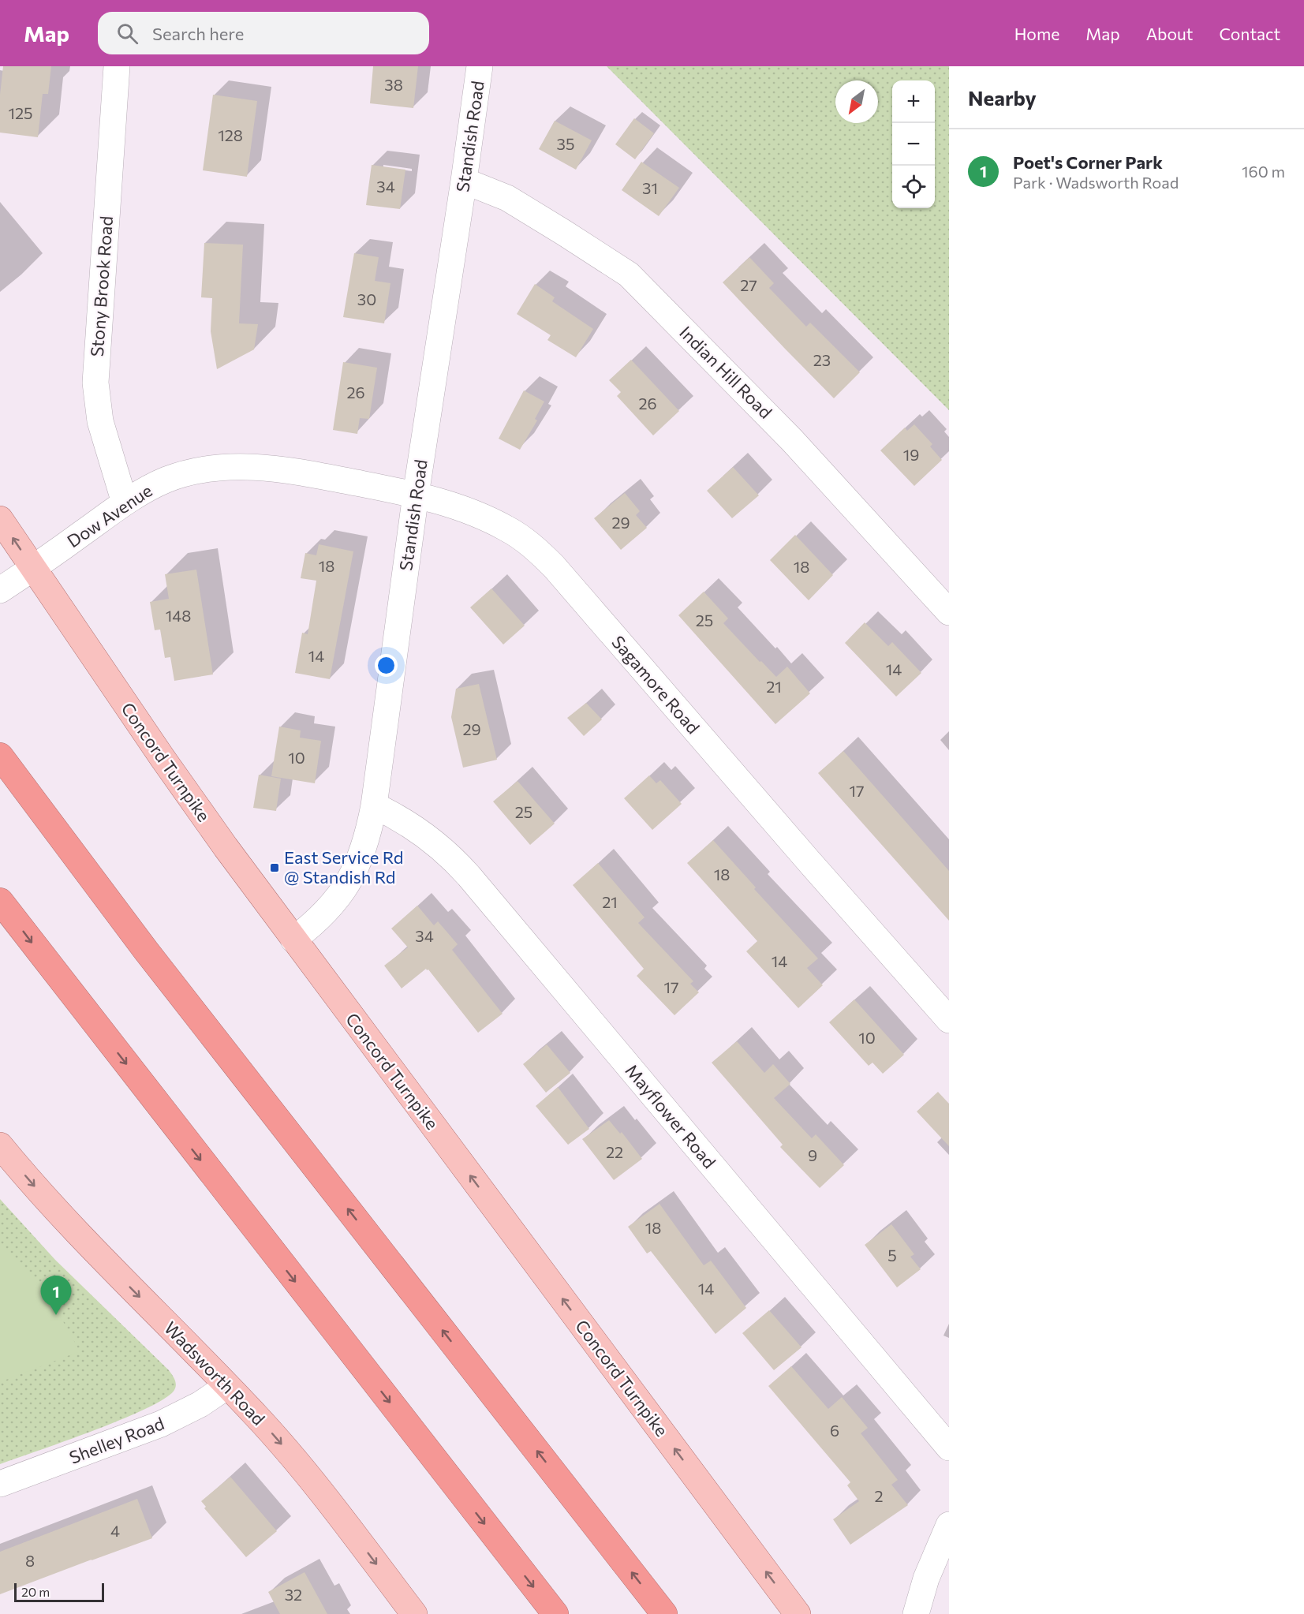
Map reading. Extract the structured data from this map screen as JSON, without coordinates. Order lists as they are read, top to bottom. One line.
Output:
{"streets":{"main road":["Concord Turnpike","Wadsworth Road"],"street":["Standish Road","Stony Brook Road","Indian Hill Road","Dow Avenue","Sagamore Road","Mayflower Road","Shelley Road"]},"crossings":[["Standish Road","Indian Hill Road"],["Standish Road","Sagamore Road"],["Standish Road","Concord Turnpike"],["Standish Road","Mayflower Road"],["Stony Brook Road","Dow Avenue"],["Dow Avenue","Sagamore Road"],["Dow Avenue","Concord Turnpike"],["Wadsworth Road","Shelley Road"]],"one_way":["Concord Turnpike","Wadsworth Road"],"places":{"transit":["East Service Rd @ Standish Rd"]},"house_numbers":["38","125","128","35","34","31","27","30","23","26","26","19","29","18","18","148","25","14","14","21","29","10","17","25","18","21","34","14","17","10","22","9","18","5","14","6","2","4","8","32"],"scale_bar":"20 m","north":"bottom left","page":{"header":"Map","search":"Search here","nav":["Home","Map","About","Contact"],"heading":"Nearby","map_buttons":["+","−"],"list":[{"mark":"1","name":"Poet's Corner Park","note":"Park · Wadsworth Road","value":"160 m"}],"pins":"1","scale":"20 m"}}
